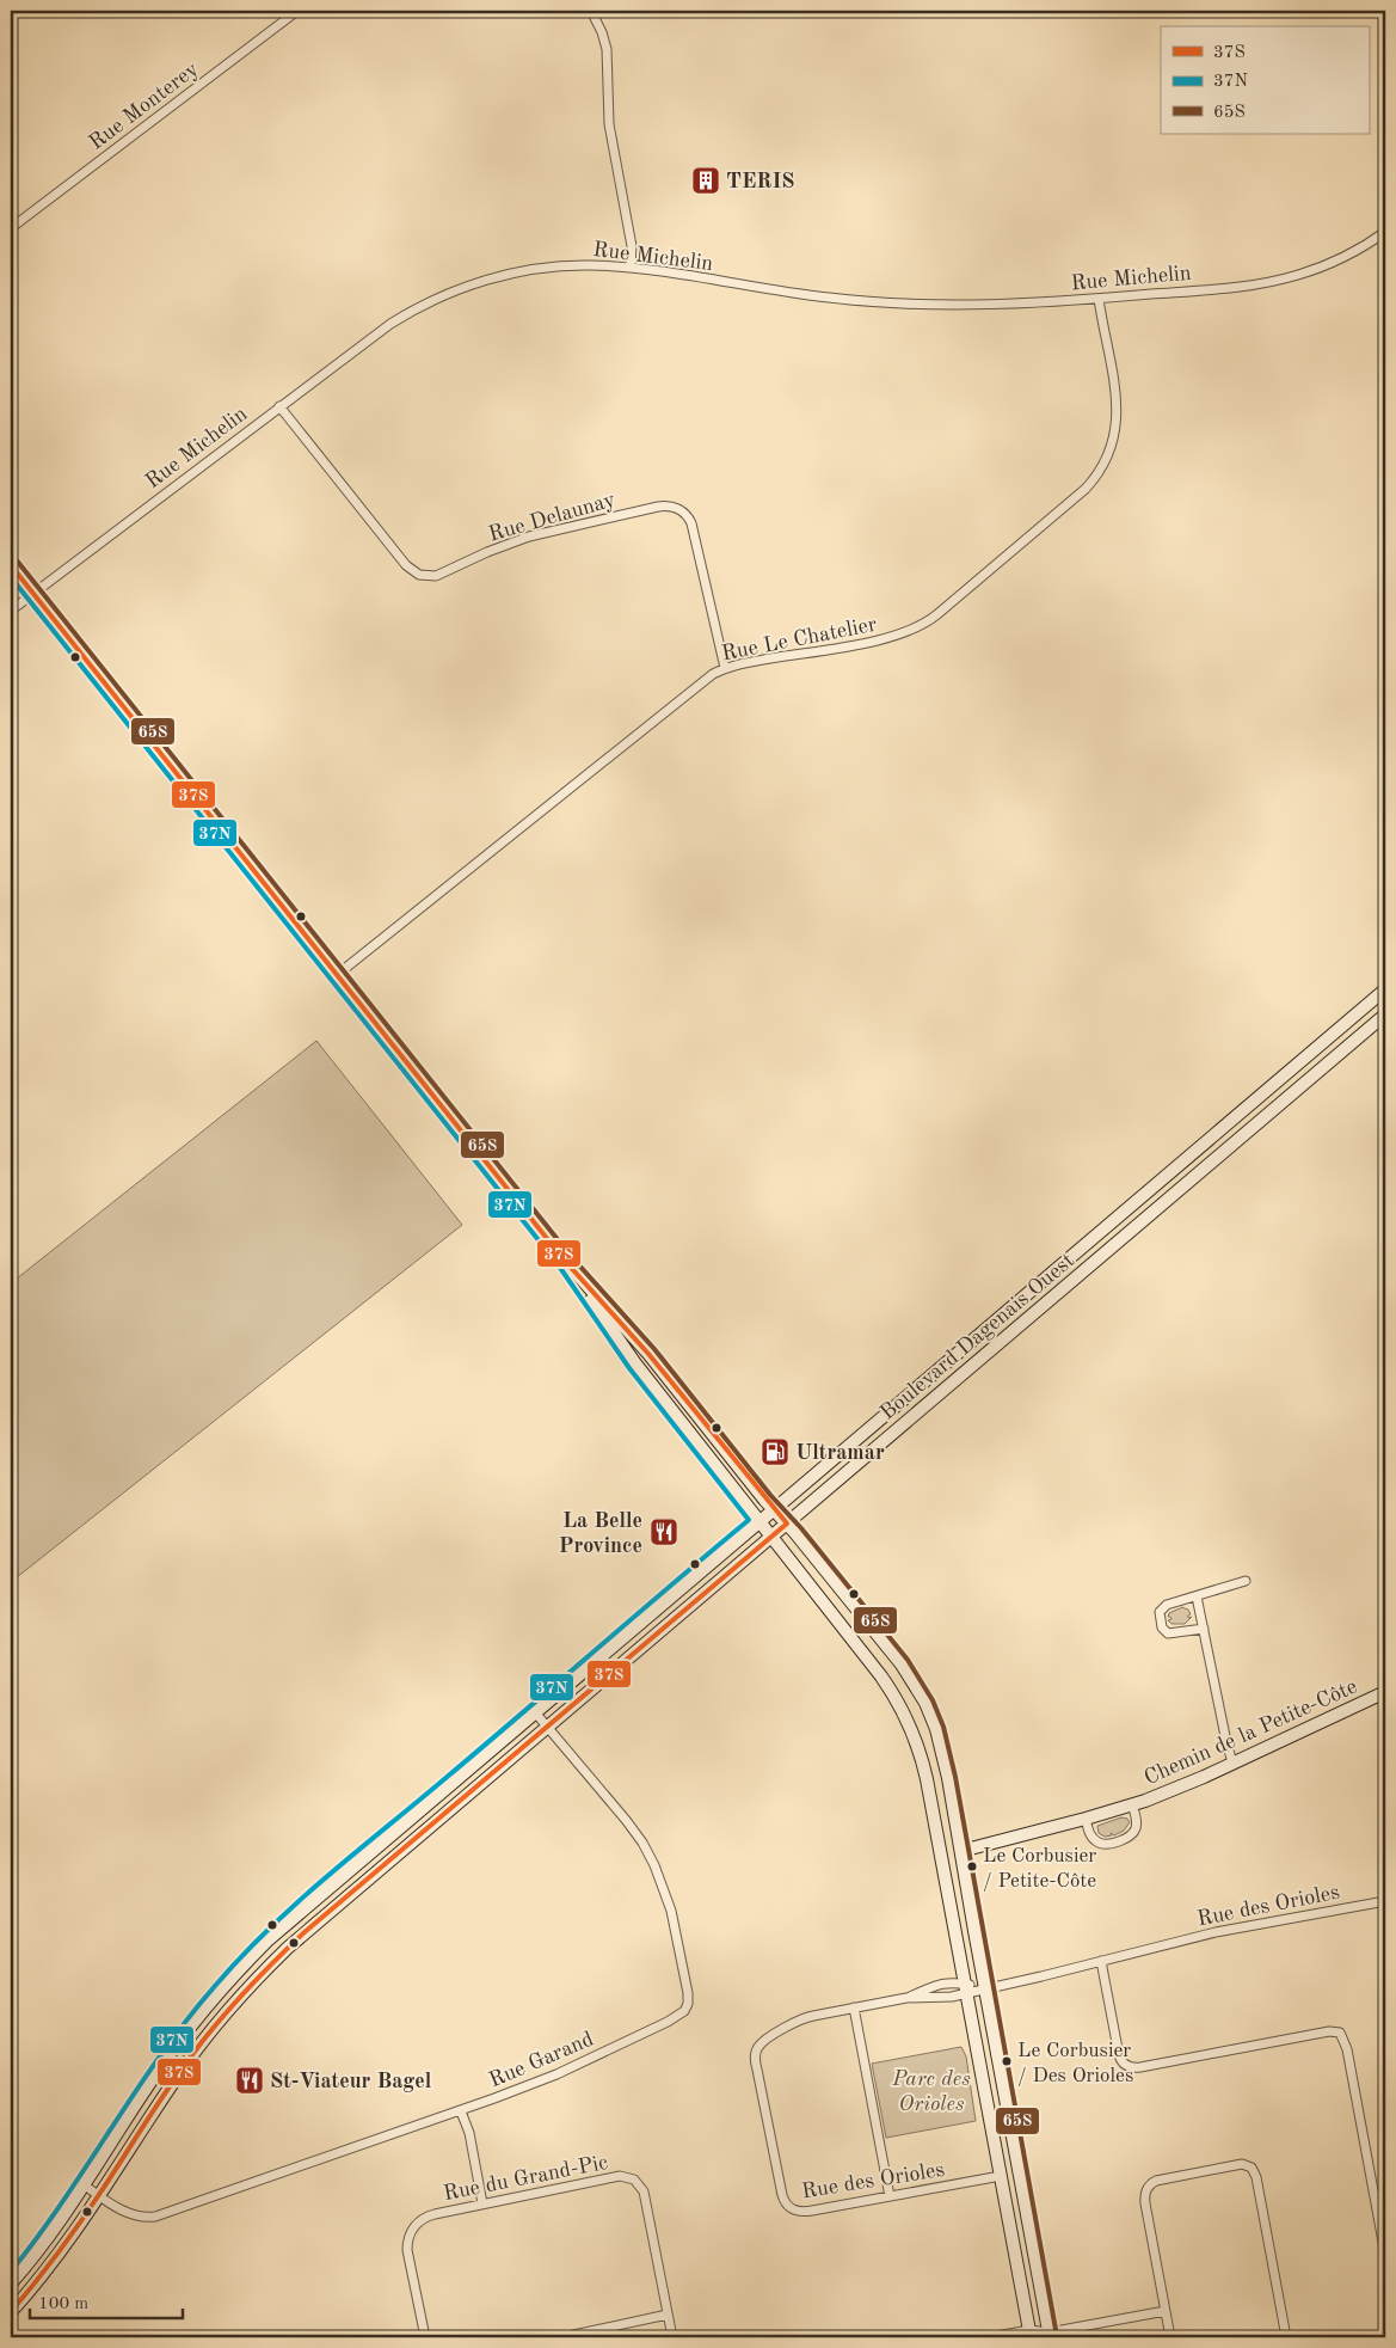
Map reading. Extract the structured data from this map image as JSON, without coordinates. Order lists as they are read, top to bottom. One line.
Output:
{"streets":{"main road":["Boulevard Dagenais Ouest","Chemin de la Petite-Côte"],"street":["Rue Monterey","Rue Michelin","Rue Delaunay","Rue Le Chatelier","Rue des Orioles","Rue Garand","Rue du Grand-Pic"]},"crossings":[["Rue Michelin","Rue Delaunay"],["Rue Michelin","Rue Le Chatelier"],["Rue Delaunay","Rue Le Chatelier"],["Boulevard Dagenais Ouest","Rue Garand"]],"parks":["Parc des Orioles"],"places":{"building":["TERIS"],"fuel station":["Ultramar"],"restaurant":["La Belle Province","St-Viateur Bagel"],"other":["Le Corbusier / Petite-Côte","Le Corbusier / Des Orioles"]},"lines":["transit line 65S","transit line 37S","transit line 37N"],"legend":["37S","37N","65S"],"scale_bar":"100 m"}
